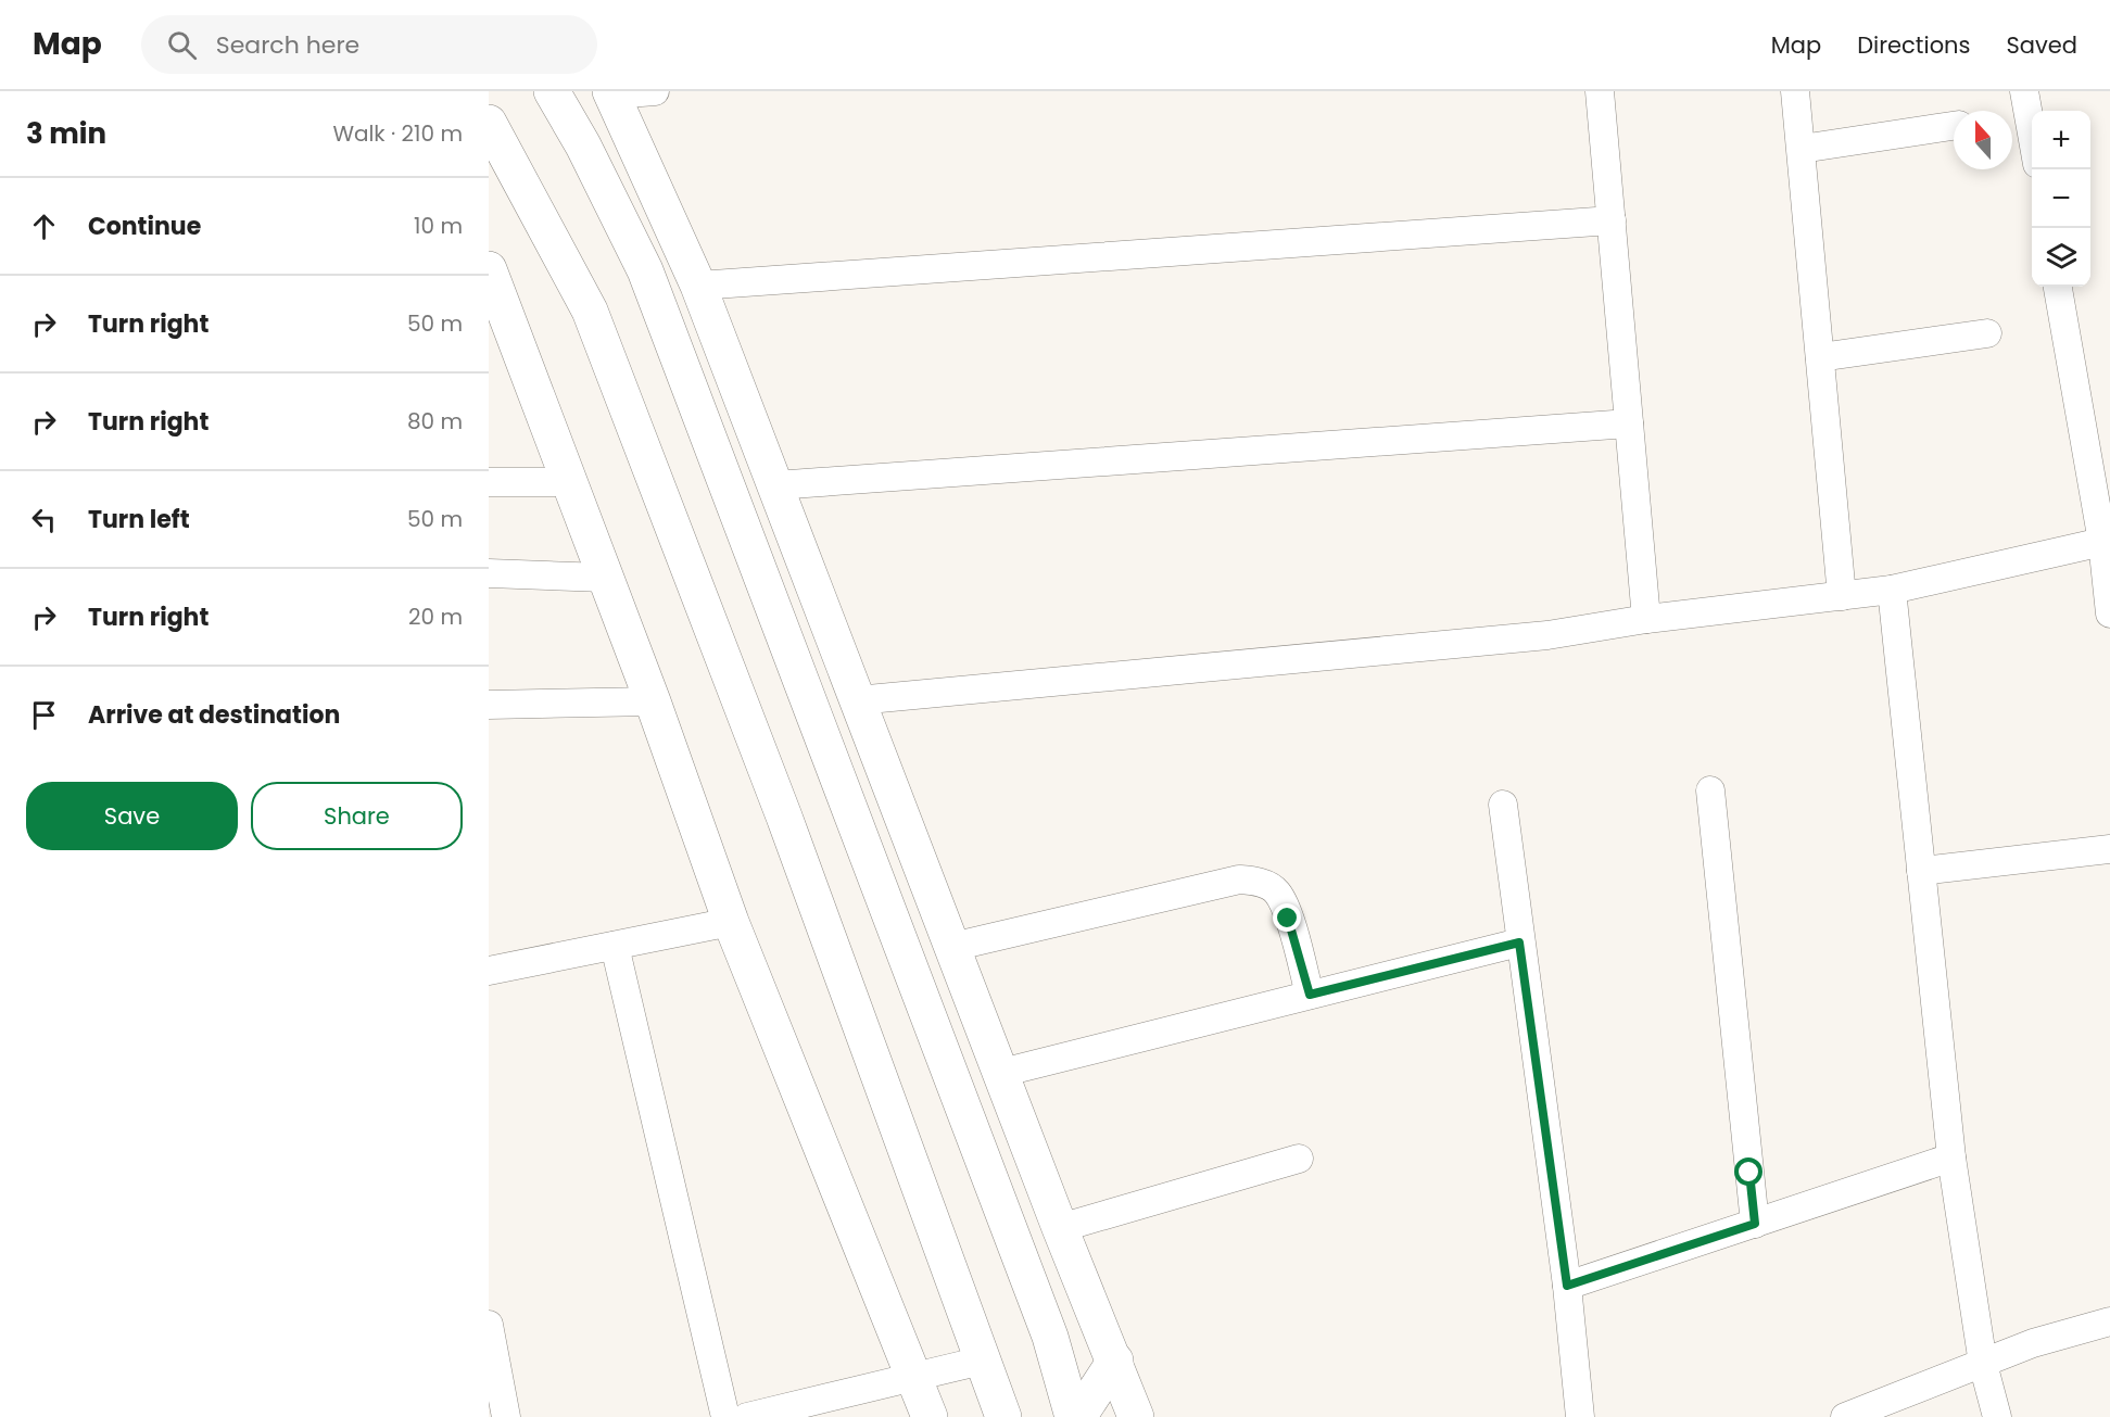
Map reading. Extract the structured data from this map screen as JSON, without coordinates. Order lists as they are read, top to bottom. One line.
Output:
{"north":"top","page":{"header":"Map","search":"Search here","nav":["Map","Directions","Saved"],"heading":["3 min","Walk · 210 m"],"map_buttons":["+","−"],"list":[["Continue","10 m"],["Turn right","50 m"],["Turn right","80 m"],["Turn left","50 m"],["Turn right","20 m"],"Arrive at destination"],"buttons":["Save","Share"]}}
